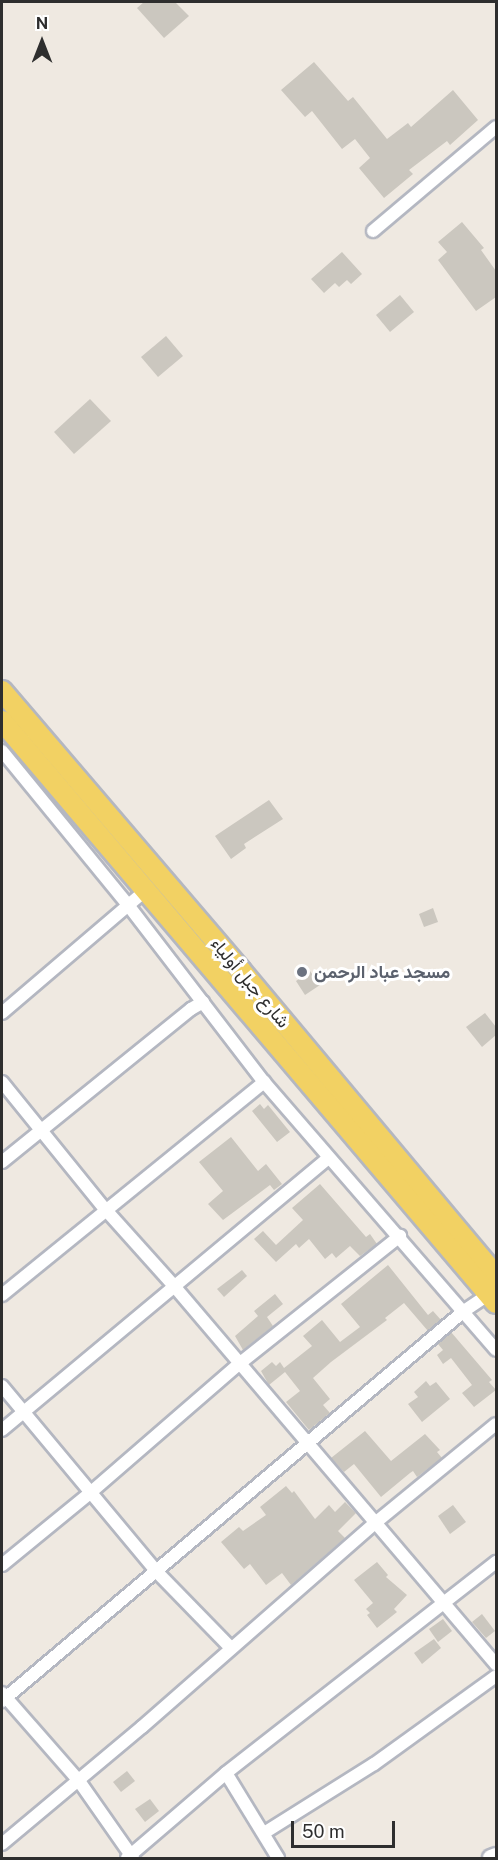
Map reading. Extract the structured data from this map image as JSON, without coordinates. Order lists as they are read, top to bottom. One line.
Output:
{"streets":{"main road":["شارع جبل أولياء"]},"places":["مسجد عباد الرحمن"],"scale_bar":"50 m","north":"top"}
